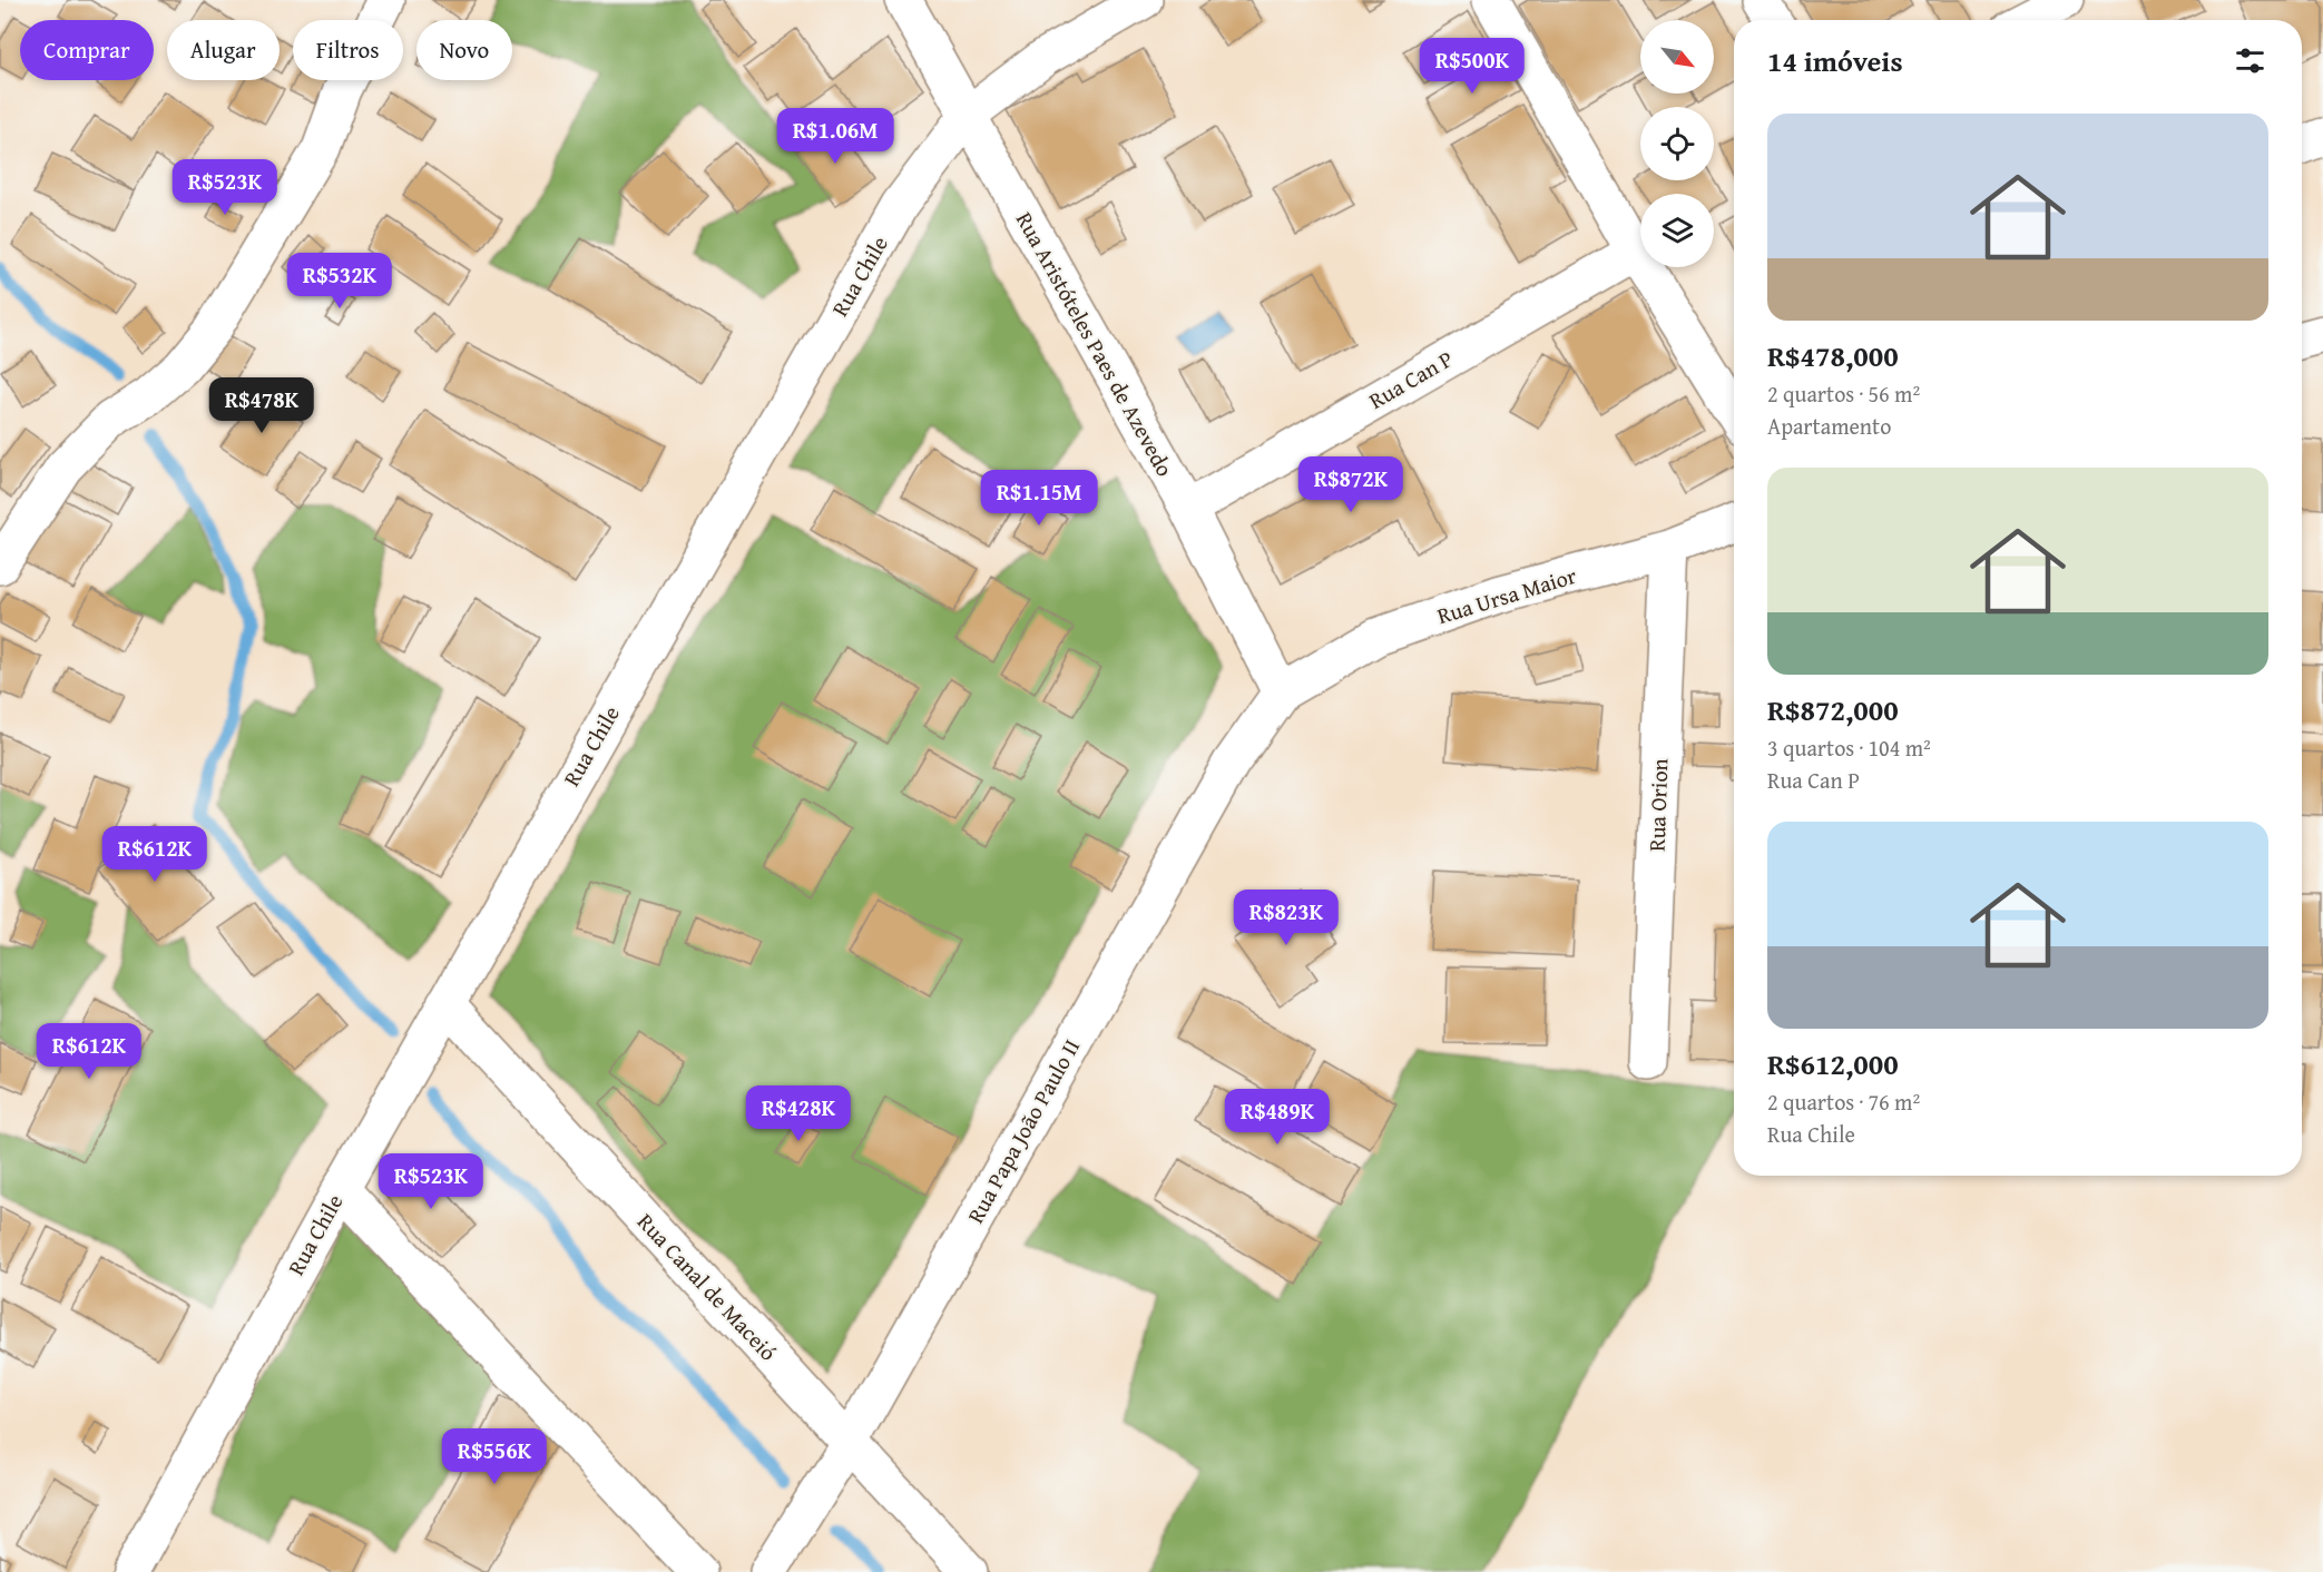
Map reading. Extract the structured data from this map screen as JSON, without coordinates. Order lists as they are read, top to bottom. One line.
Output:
{"streets":{"street":["Rua Chile","Rua Aristóteles Paes de Azevedo","Rua Can P","Rua Ursa Maior","Rua Orion","Rua Papa João Paulo II","Rua Canal de Maceió"]},"crossings":[["Rua Chile","Rua Aristóteles Paes de Azevedo"],["Rua Chile","Rua Canal de Maceió"],["Rua Aristóteles Paes de Azevedo","Rua Can P"],["Rua Aristóteles Paes de Azevedo","Rua Ursa Maior"],["Rua Aristóteles Paes de Azevedo","Rua Papa João Paulo II"],["Rua Ursa Maior","Rua Orion"],["Rua Ursa Maior","Rua Papa João Paulo II"],["Rua Papa João Paulo II","Rua Canal de Maceió"]],"north":"bottom right","page":{"chip":["Comprar","Alugar","Filtros","Novo"],"heading":"14 imóveis","price":["R$500K","R$1.06M","R$523K","R$532K","R$478K","R$872K","R$1.15M","R$612K","R$823K","R$612K","R$428K","R$489K","R$523K","R$556K"],"list":[{"name":"R$478,000","note":"2 quartos · 56 m² · Apartamento"},{"name":"R$872,000","note":"3 quartos · 104 m² · Rua Can P"},{"name":"R$612,000","note":"2 quartos · 76 m² · Rua Chile"}]}}
